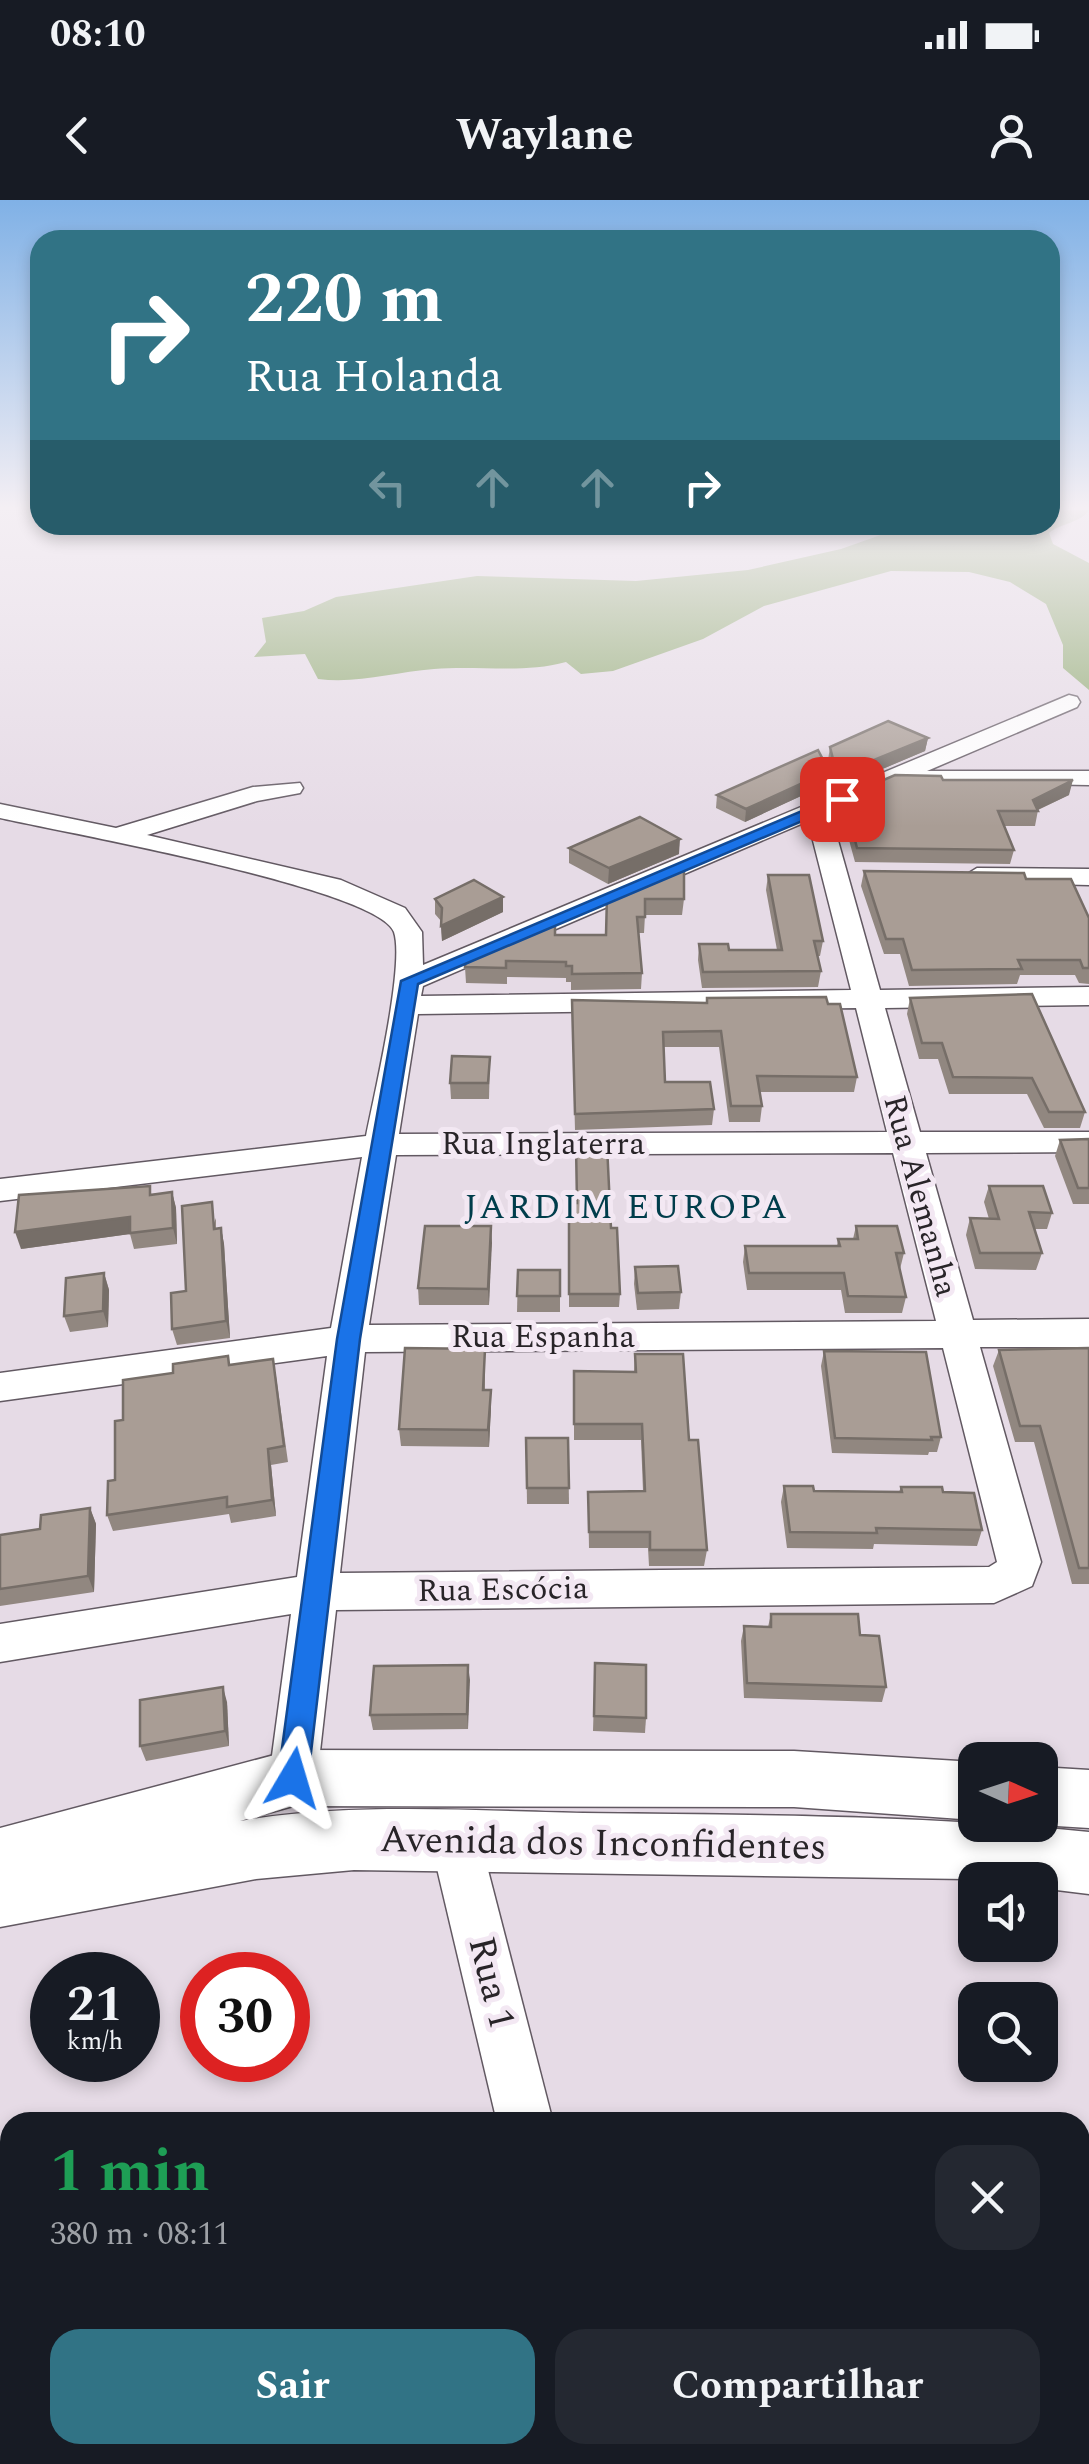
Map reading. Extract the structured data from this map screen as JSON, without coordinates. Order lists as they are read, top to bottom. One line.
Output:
{"streets":{"street":["Rua Inglaterra","Rua Alemanha","Rua Espanha","Rua Escócia","Avenida dos Inconfidentes","Rua 1"]},"crossings":[["Rua Inglaterra","Rua Alemanha"],["Rua Alemanha","Rua Espanha"],["Rua Alemanha","Rua Escócia"],["Avenida dos Inconfidentes","Rua 1"]],"districts":["JARDIM EUROPA"],"north":"right","page":{"status":"08:10","header":"Waylane","turn":["220 m","Rua Holanda"],"speed":"21 km/h","limit":"30","heading":["1 min","380 m · 08:11"],"buttons":["Sair","Compartilhar"]}}
